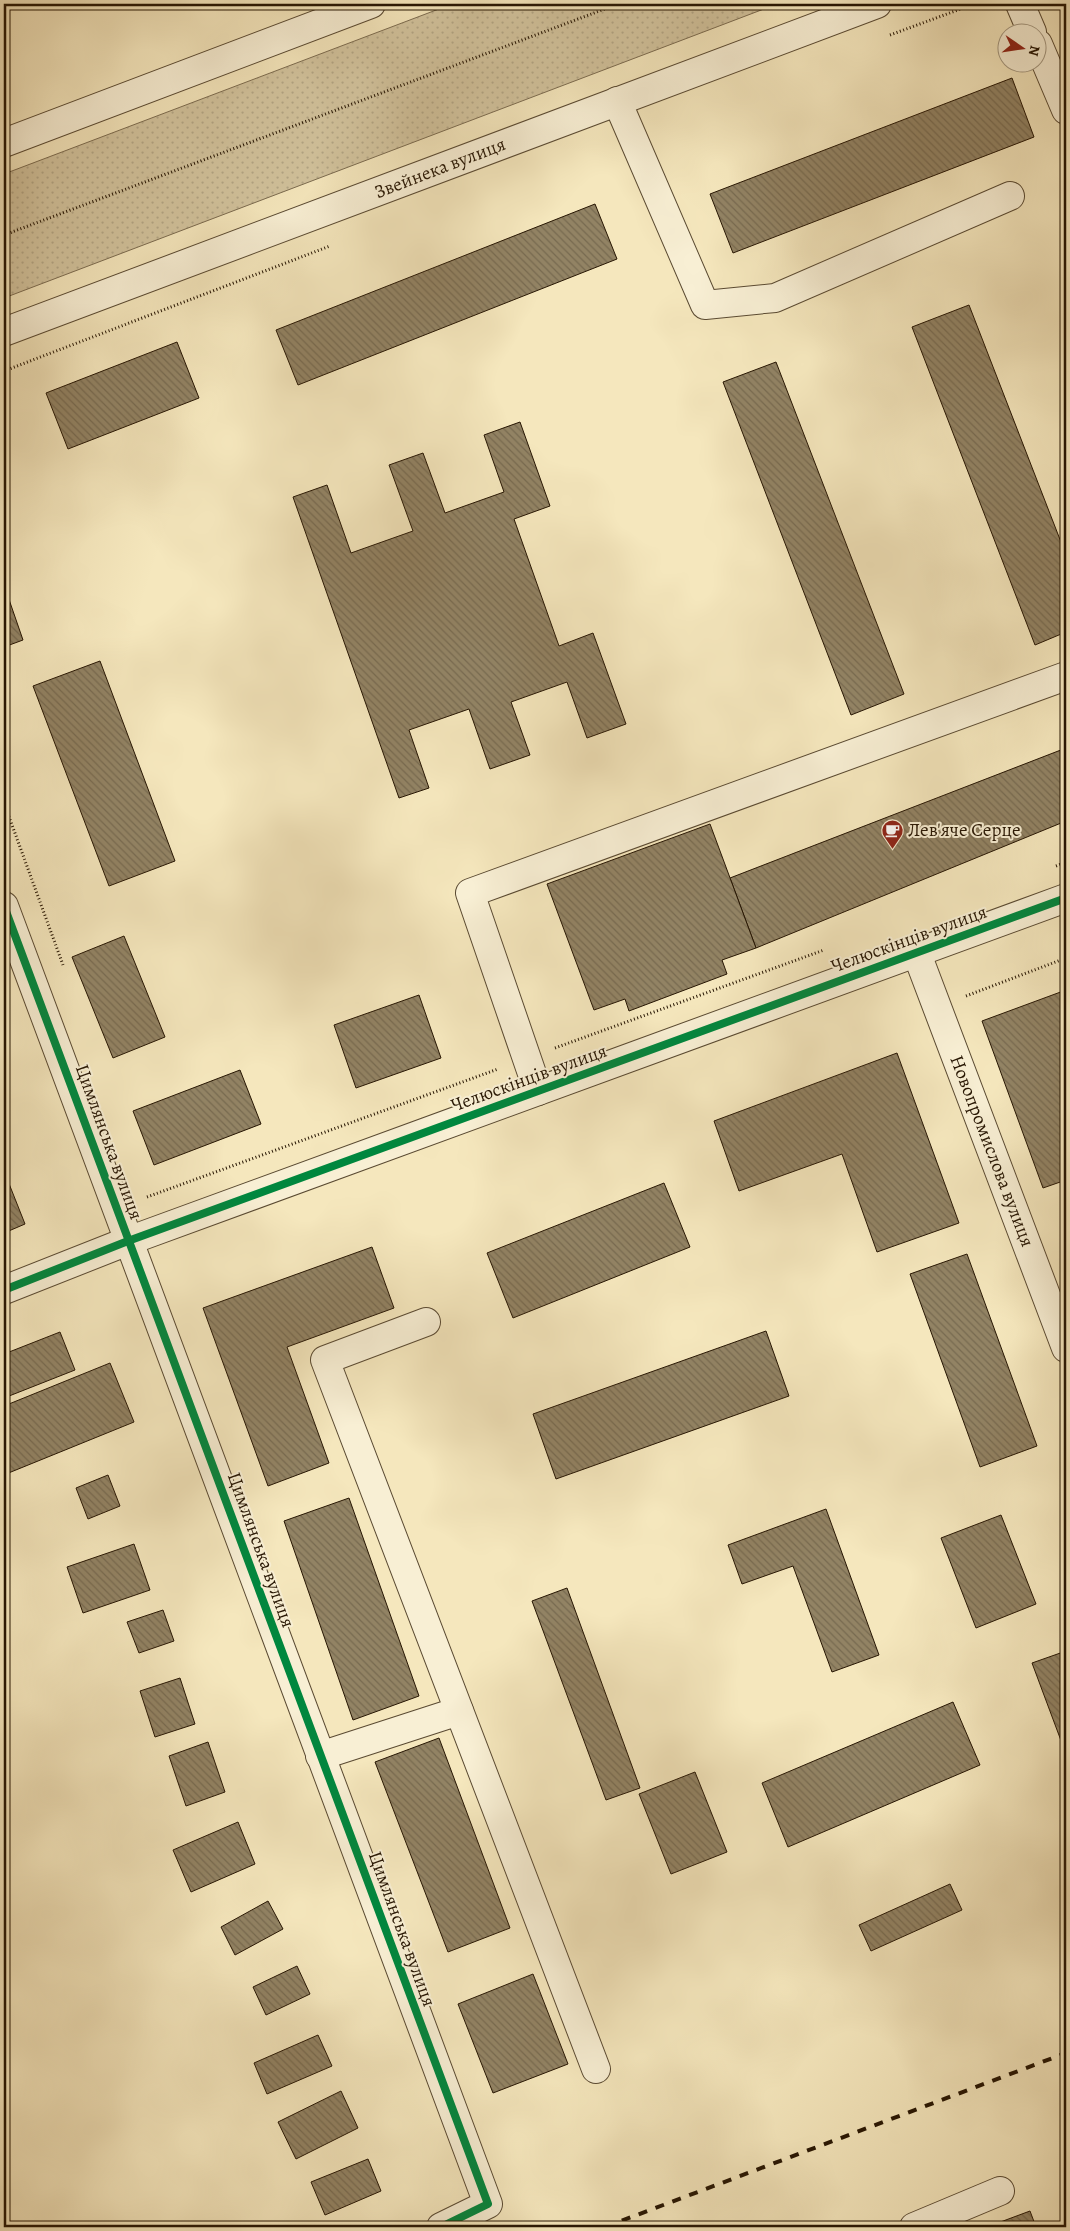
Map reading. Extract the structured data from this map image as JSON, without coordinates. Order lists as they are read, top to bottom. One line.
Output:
{"streets":{"street":["Звейнека вулиця","Челюскінців вулиця","Цимлянська вулиця","Новопромислова вулиця"]},"crossings":[["Челюскінців вулиця","Цимлянська вулиця"],["Челюскінців вулиця","Новопромислова вулиця"]],"places":{"cafe":["Лев'яче Серце"]},"north":"right"}
